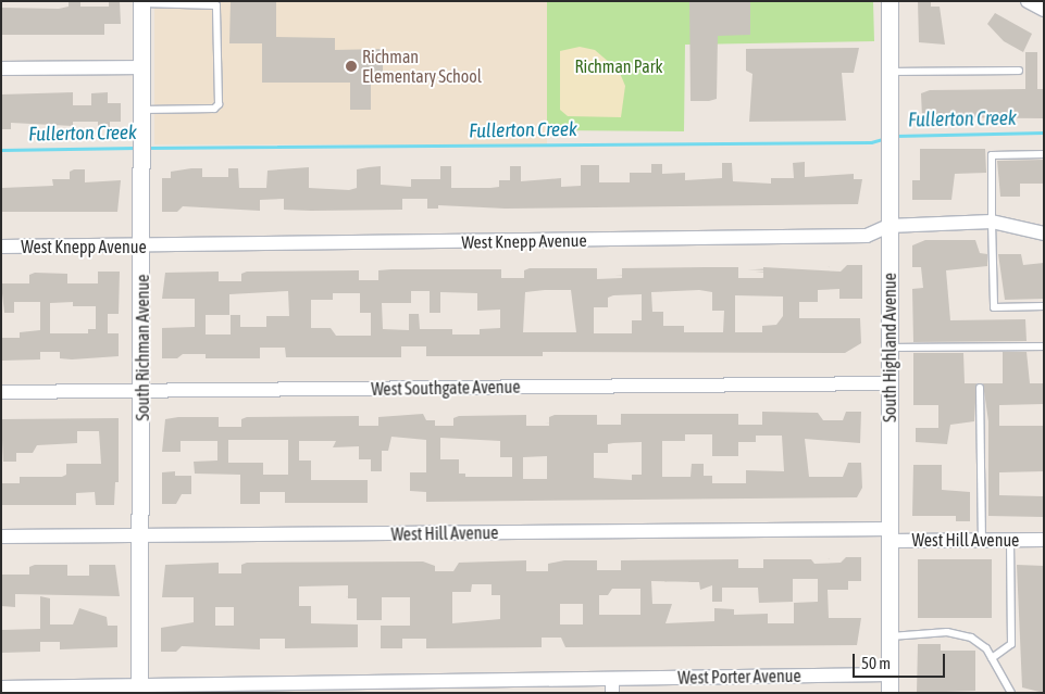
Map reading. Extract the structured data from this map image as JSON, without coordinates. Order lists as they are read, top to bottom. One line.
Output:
{"streets":{"street":["West Knepp Avenue","South Richman Avenue","South Highland Avenue","West Southgate Avenue","West Hill Avenue","West Porter Avenue"]},"crossings":[["West Knepp Avenue","South Richman Avenue"],["West Knepp Avenue","South Highland Avenue"],["South Richman Avenue","West Southgate Avenue"],["South Richman Avenue","West Hill Avenue"],["South Richman Avenue","West Porter Avenue"],["South Highland Avenue","West Southgate Avenue"],["South Highland Avenue","West Hill Avenue"],["South Highland Avenue","West Porter Avenue"]],"water":["Fullerton Creek"],"parks":["Richman Park"],"places":["Richman Elementary School"],"scale_bar":"50 m"}
